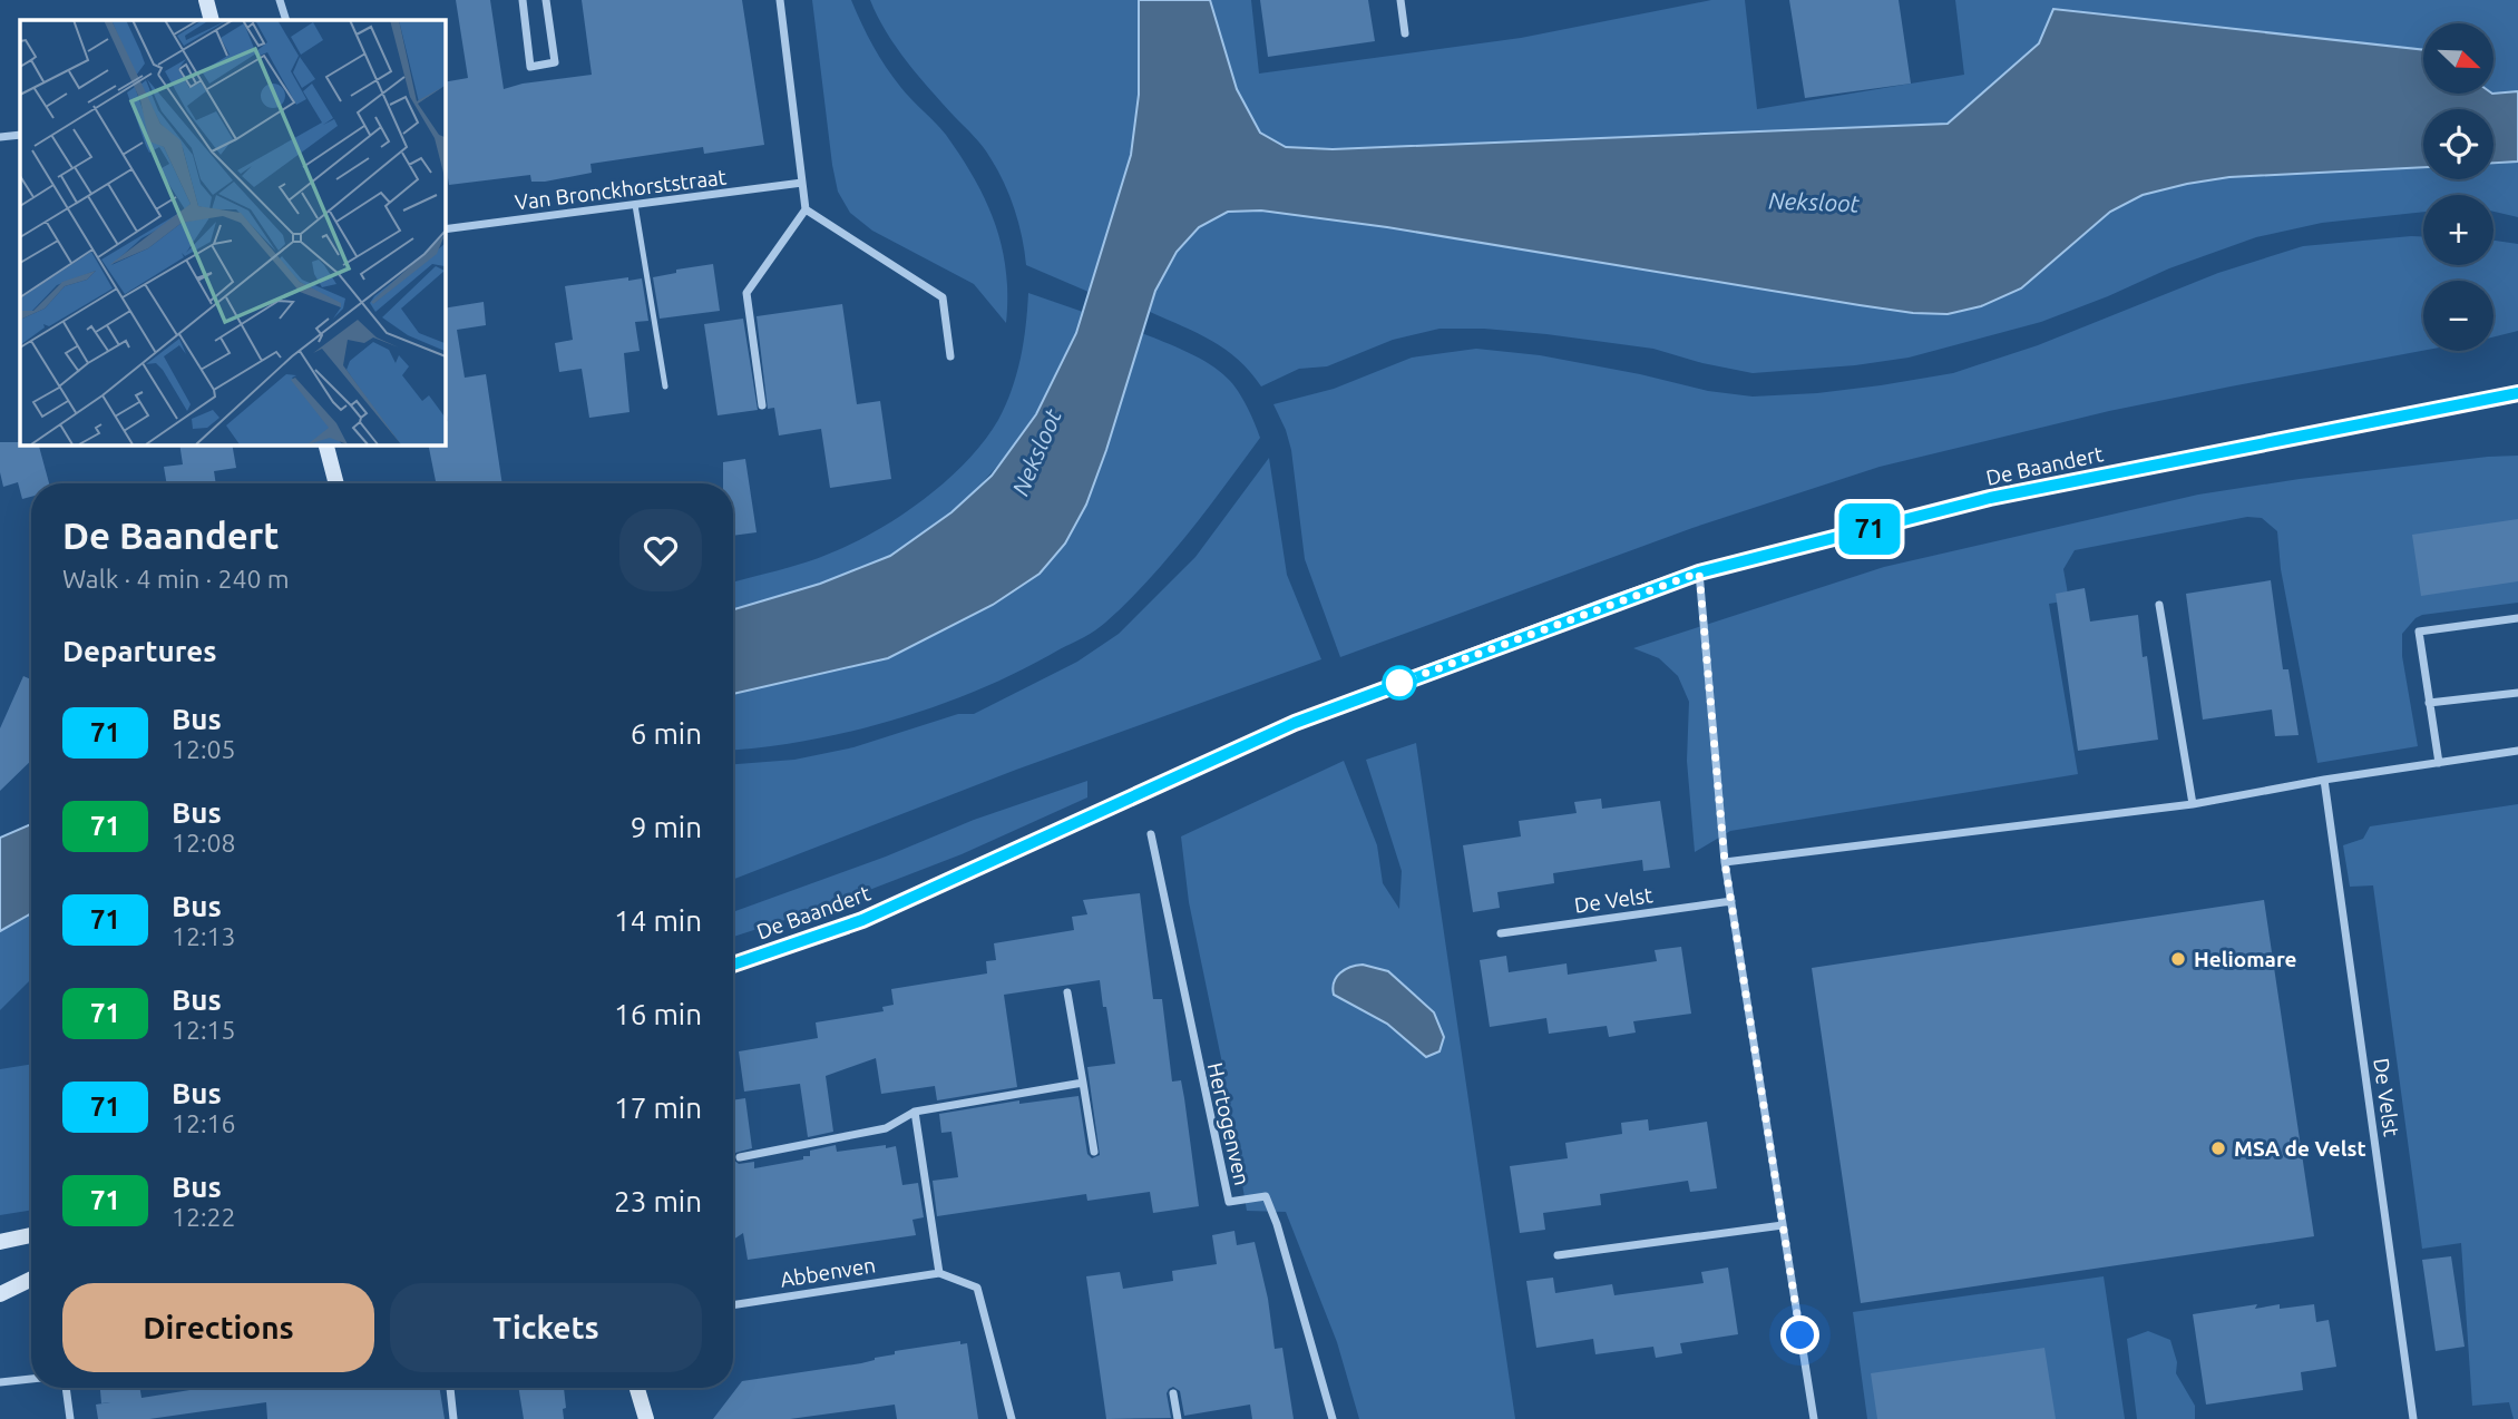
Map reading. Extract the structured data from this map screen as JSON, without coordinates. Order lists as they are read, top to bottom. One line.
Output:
{"streets":{"main road":["De Baandert"],"street":["Van Bronckhorststraat","De Velst","Hertogenven","Abbenven"]},"water":["Neksloot"],"places":["Heliomare","MSA de Velst"],"lines":["bus line 71"],"north":"bottom right","page":{"on_map":"71","map_buttons":["+","−"],"heading":[["De Baandert","Walk · 4 min · 240 m"],"Departures"],"list":[{"mark":"71","name":"Bus","note":"12:05","value":"6 min"},{"mark":"71","name":"Bus","note":"12:08","value":"9 min"},{"mark":"71","name":"Bus","note":"12:13","value":"14 min"},{"mark":"71","name":"Bus","note":"12:15","value":"16 min"},{"mark":"71","name":"Bus","note":"12:16","value":"17 min"},{"mark":"71","name":"Bus","note":"12:22","value":"23 min"}],"buttons":["Directions","Tickets"]}}
